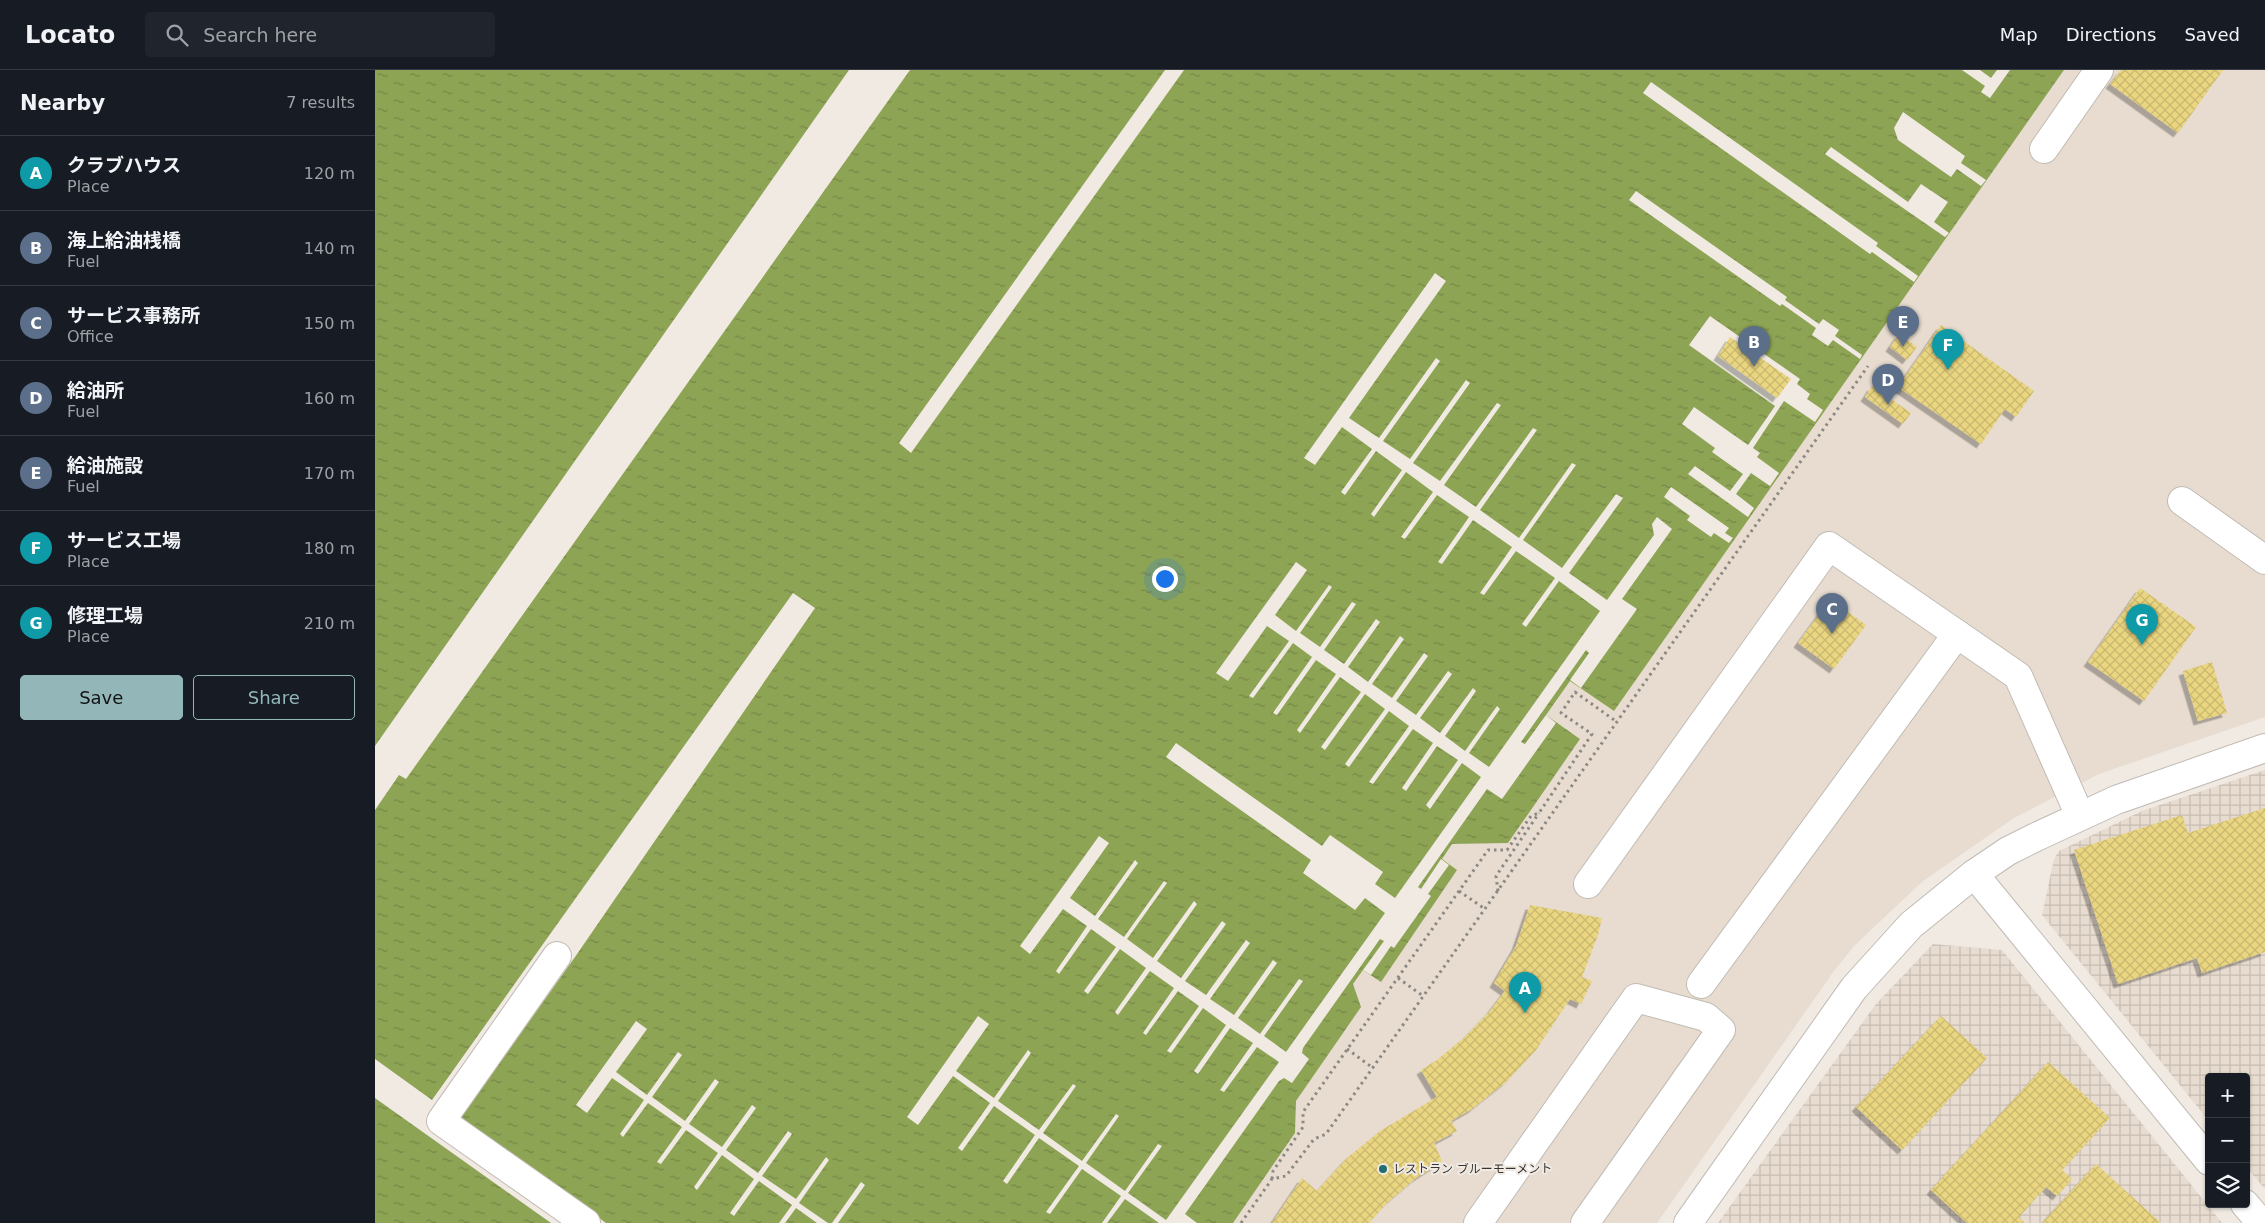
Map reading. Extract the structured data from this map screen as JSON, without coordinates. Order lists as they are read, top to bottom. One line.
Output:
{"places":["レストラン ブルーモーメント"],"page":{"header":"Locato","search":"Search here","nav":["Map","Directions","Saved"],"heading":["Nearby","7 results"],"list":[{"mark":"A","name":"クラブハウス","note":"Place","value":"120 m"},{"mark":"B","name":"海上給油桟橋","note":"Fuel","value":"140 m"},{"mark":"C","name":"サービス事務所","note":"Office","value":"150 m"},{"mark":"D","name":"給油所","note":"Fuel","value":"160 m"},{"mark":"E","name":"給油施設","note":"Fuel","value":"170 m"},{"mark":"F","name":"サービス工場","note":"Place","value":"180 m"},{"mark":"G","name":"修理工場","note":"Place","value":"210 m"}],"pins":["E","B","F","D","C","G","A"],"buttons":["Save","Share"],"map_buttons":["+","−"]}}
